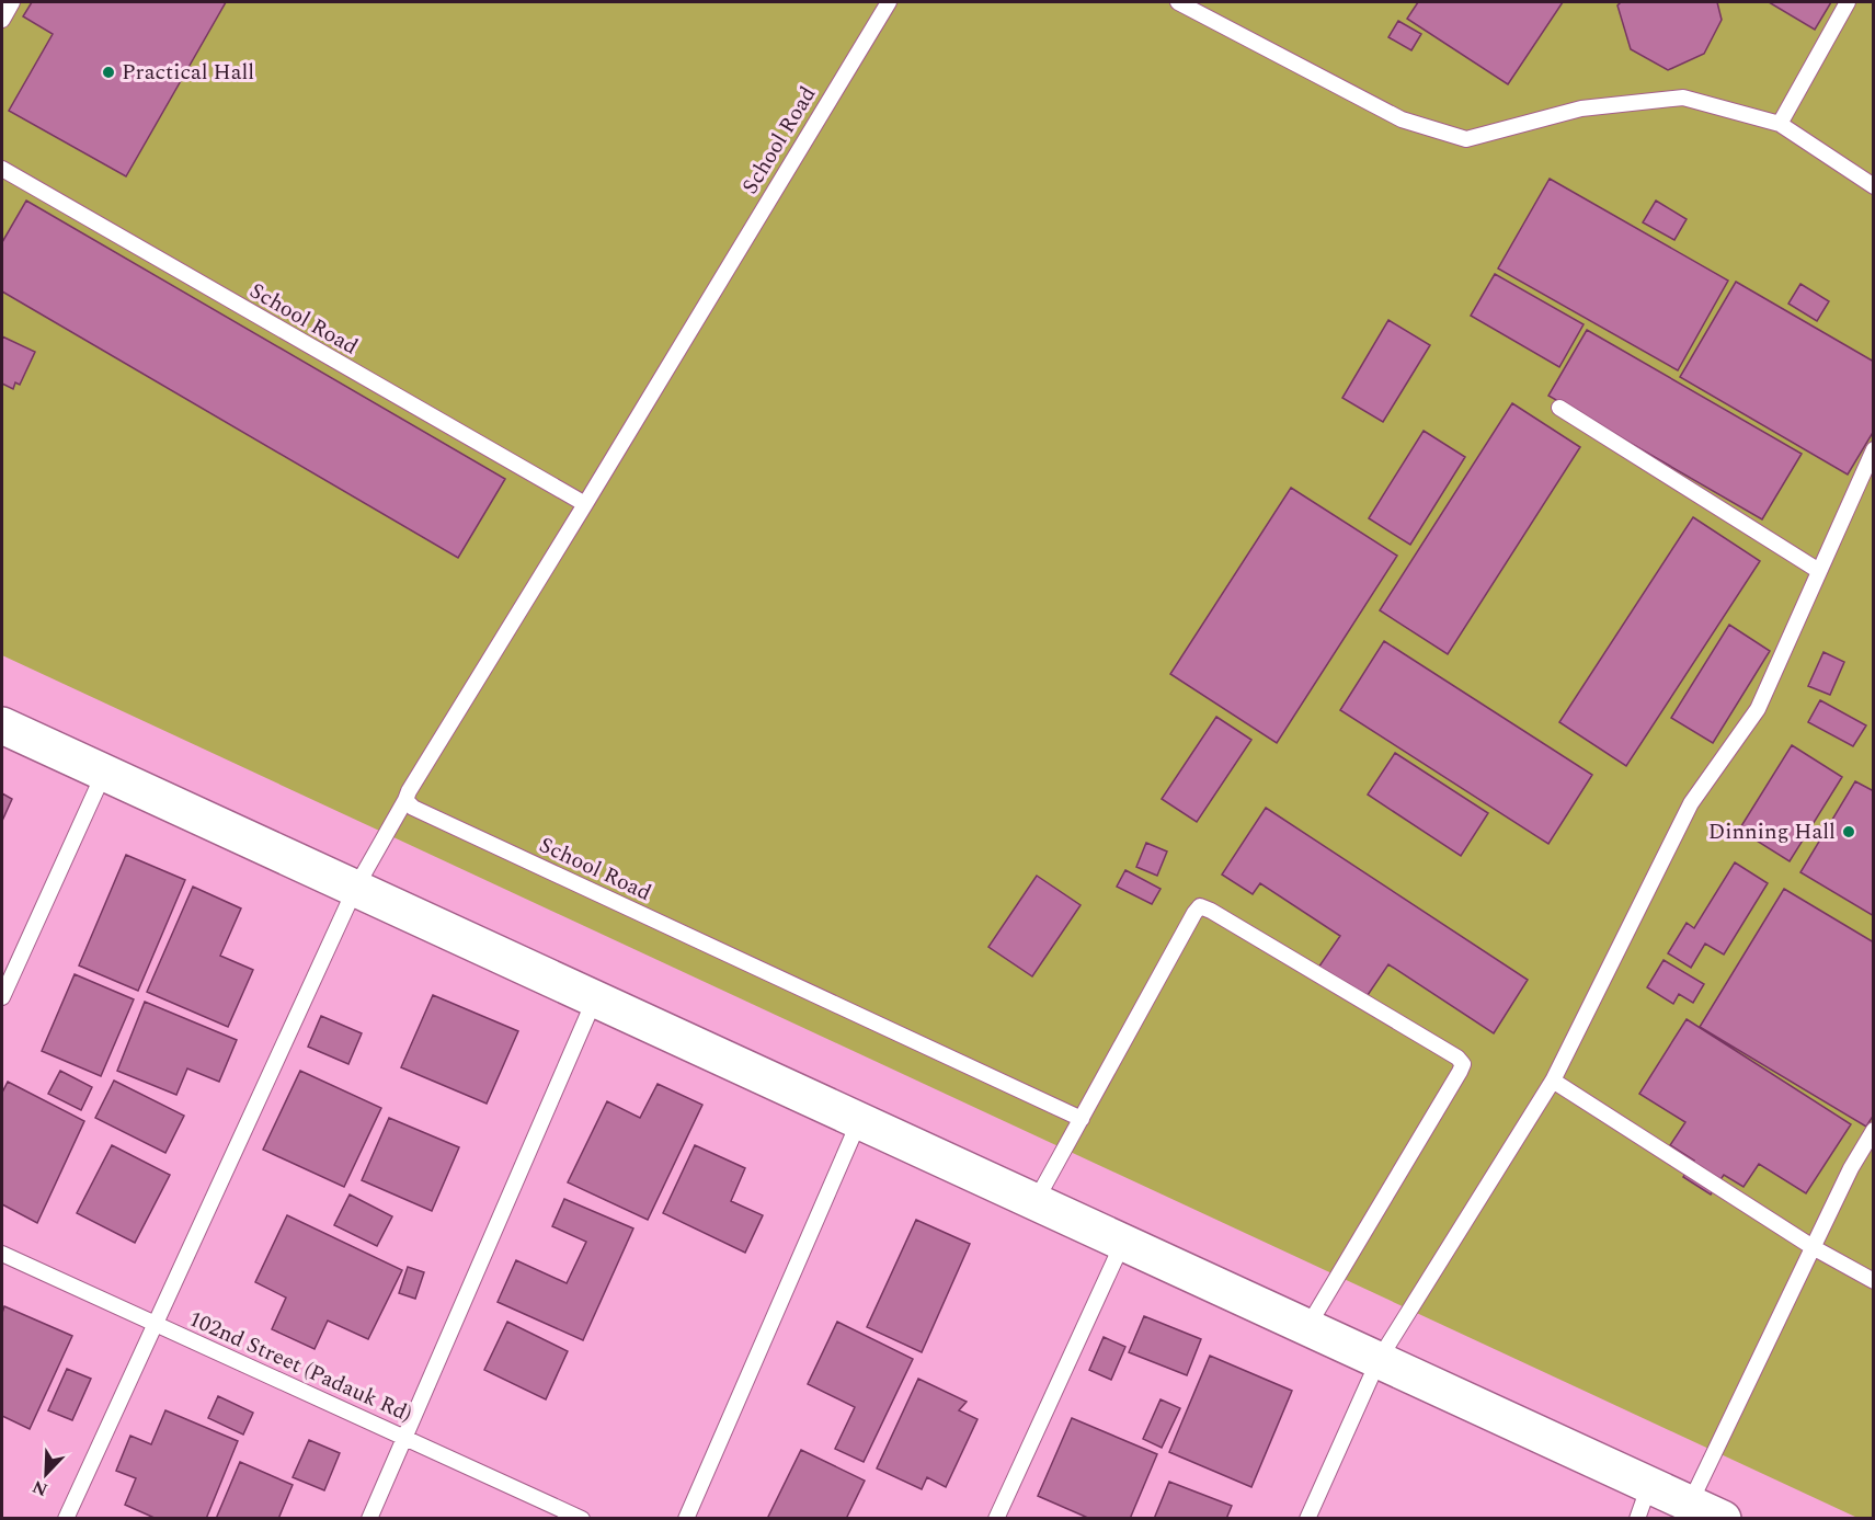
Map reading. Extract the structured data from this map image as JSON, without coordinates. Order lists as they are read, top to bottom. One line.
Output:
{"streets":{"lane":["School Road","102nd Street (Padauk Rd)"]},"places":["Practical Hall","Dinning Hall"],"north":"bottom left"}
